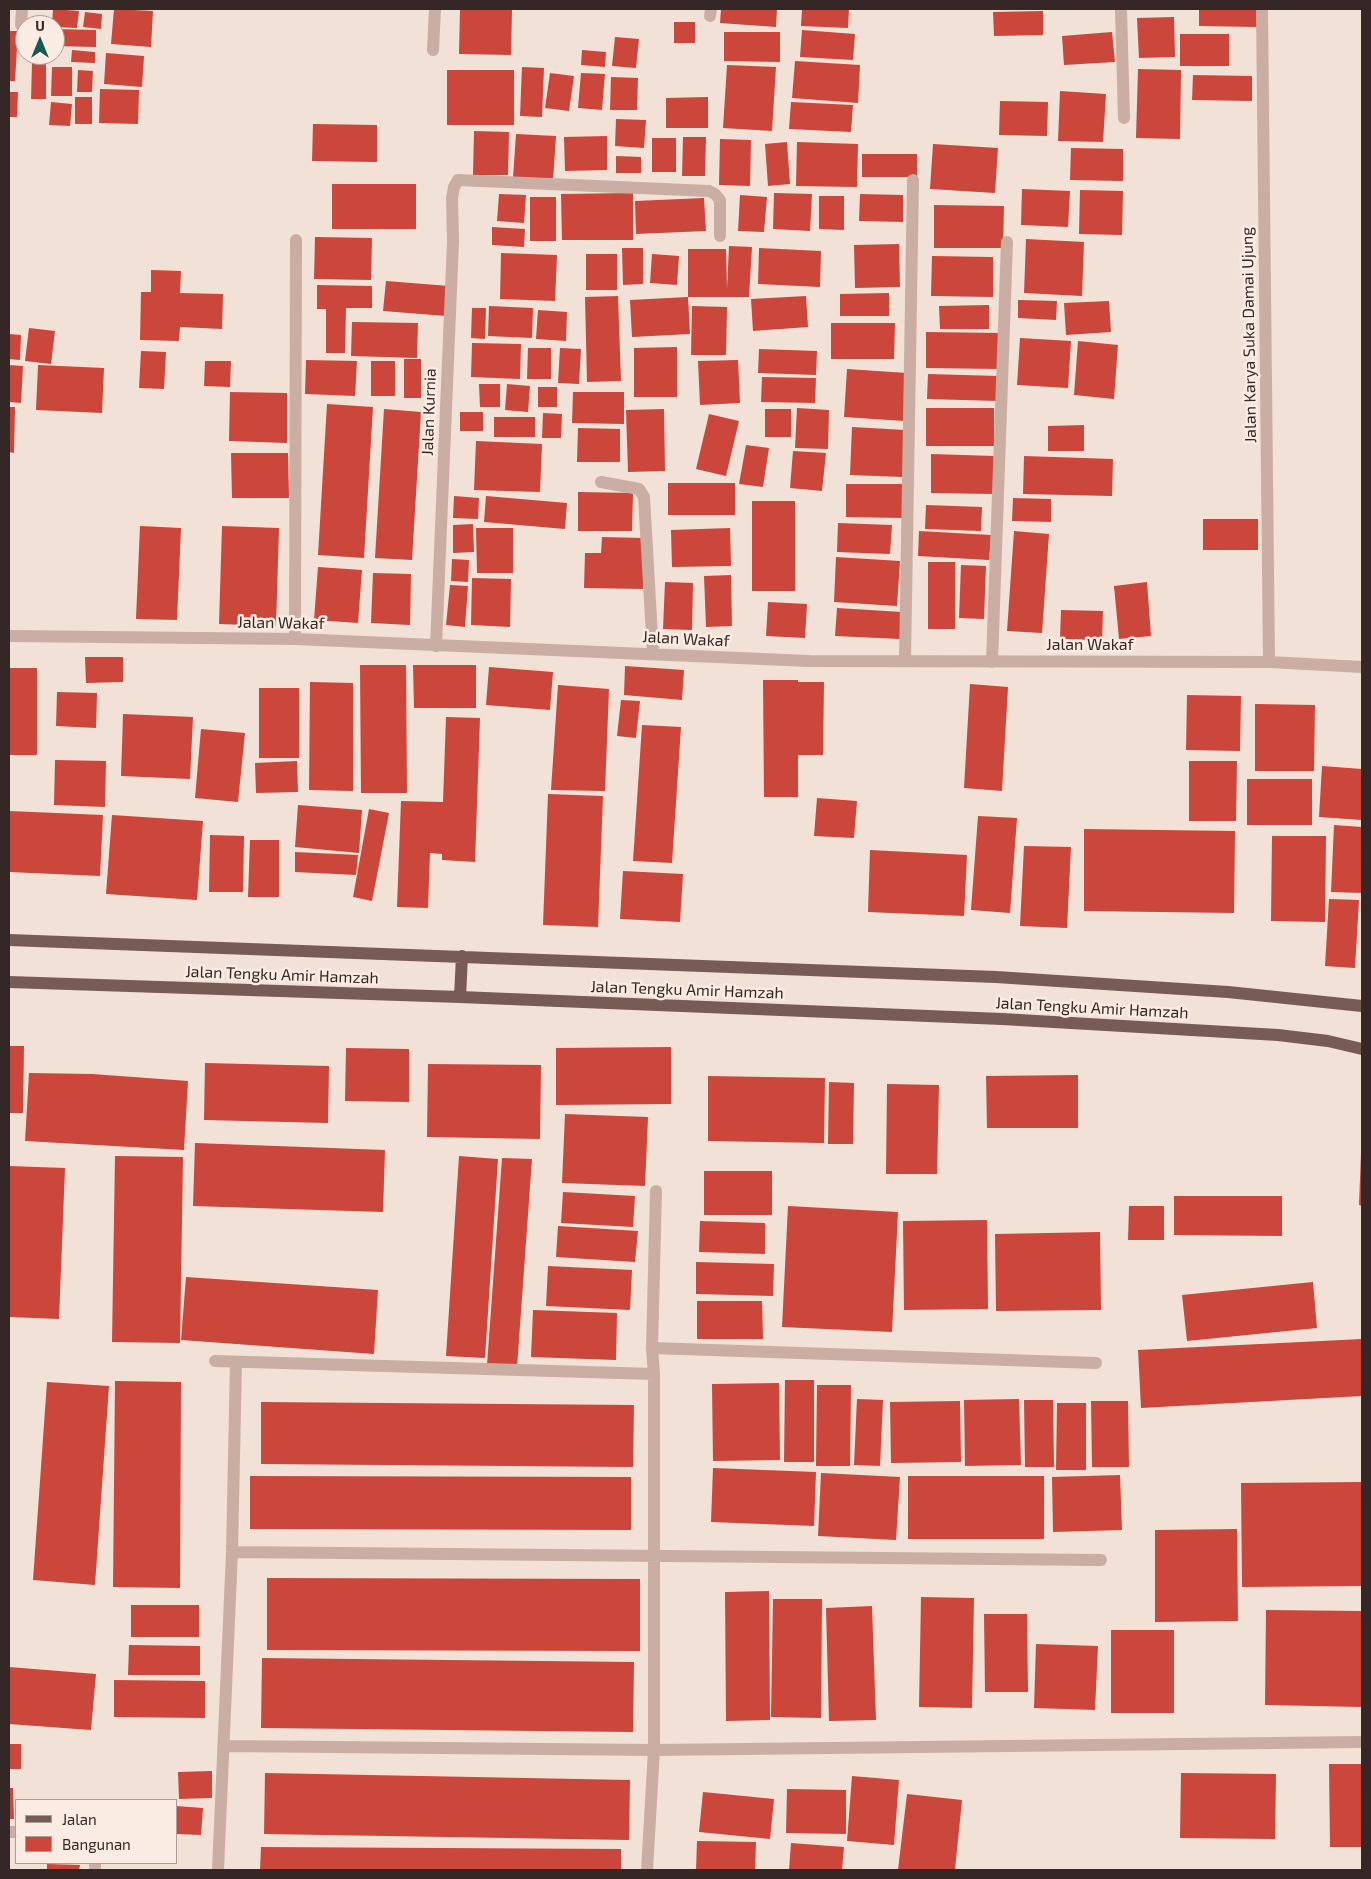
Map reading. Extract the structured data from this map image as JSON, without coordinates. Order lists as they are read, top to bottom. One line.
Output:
{"streets":{"main road":["Jalan Tengku Amir Hamzah"],"street":["Jalan Karya Suka Damai Ujung","Jalan Kurnia","Jalan Wakaf"]},"crossings":[["Jalan Karya Suka Damai Ujung","Jalan Wakaf"],["Jalan Kurnia","Jalan Wakaf"]],"legend":["Jalan","Bangunan"],"north":"top"}
